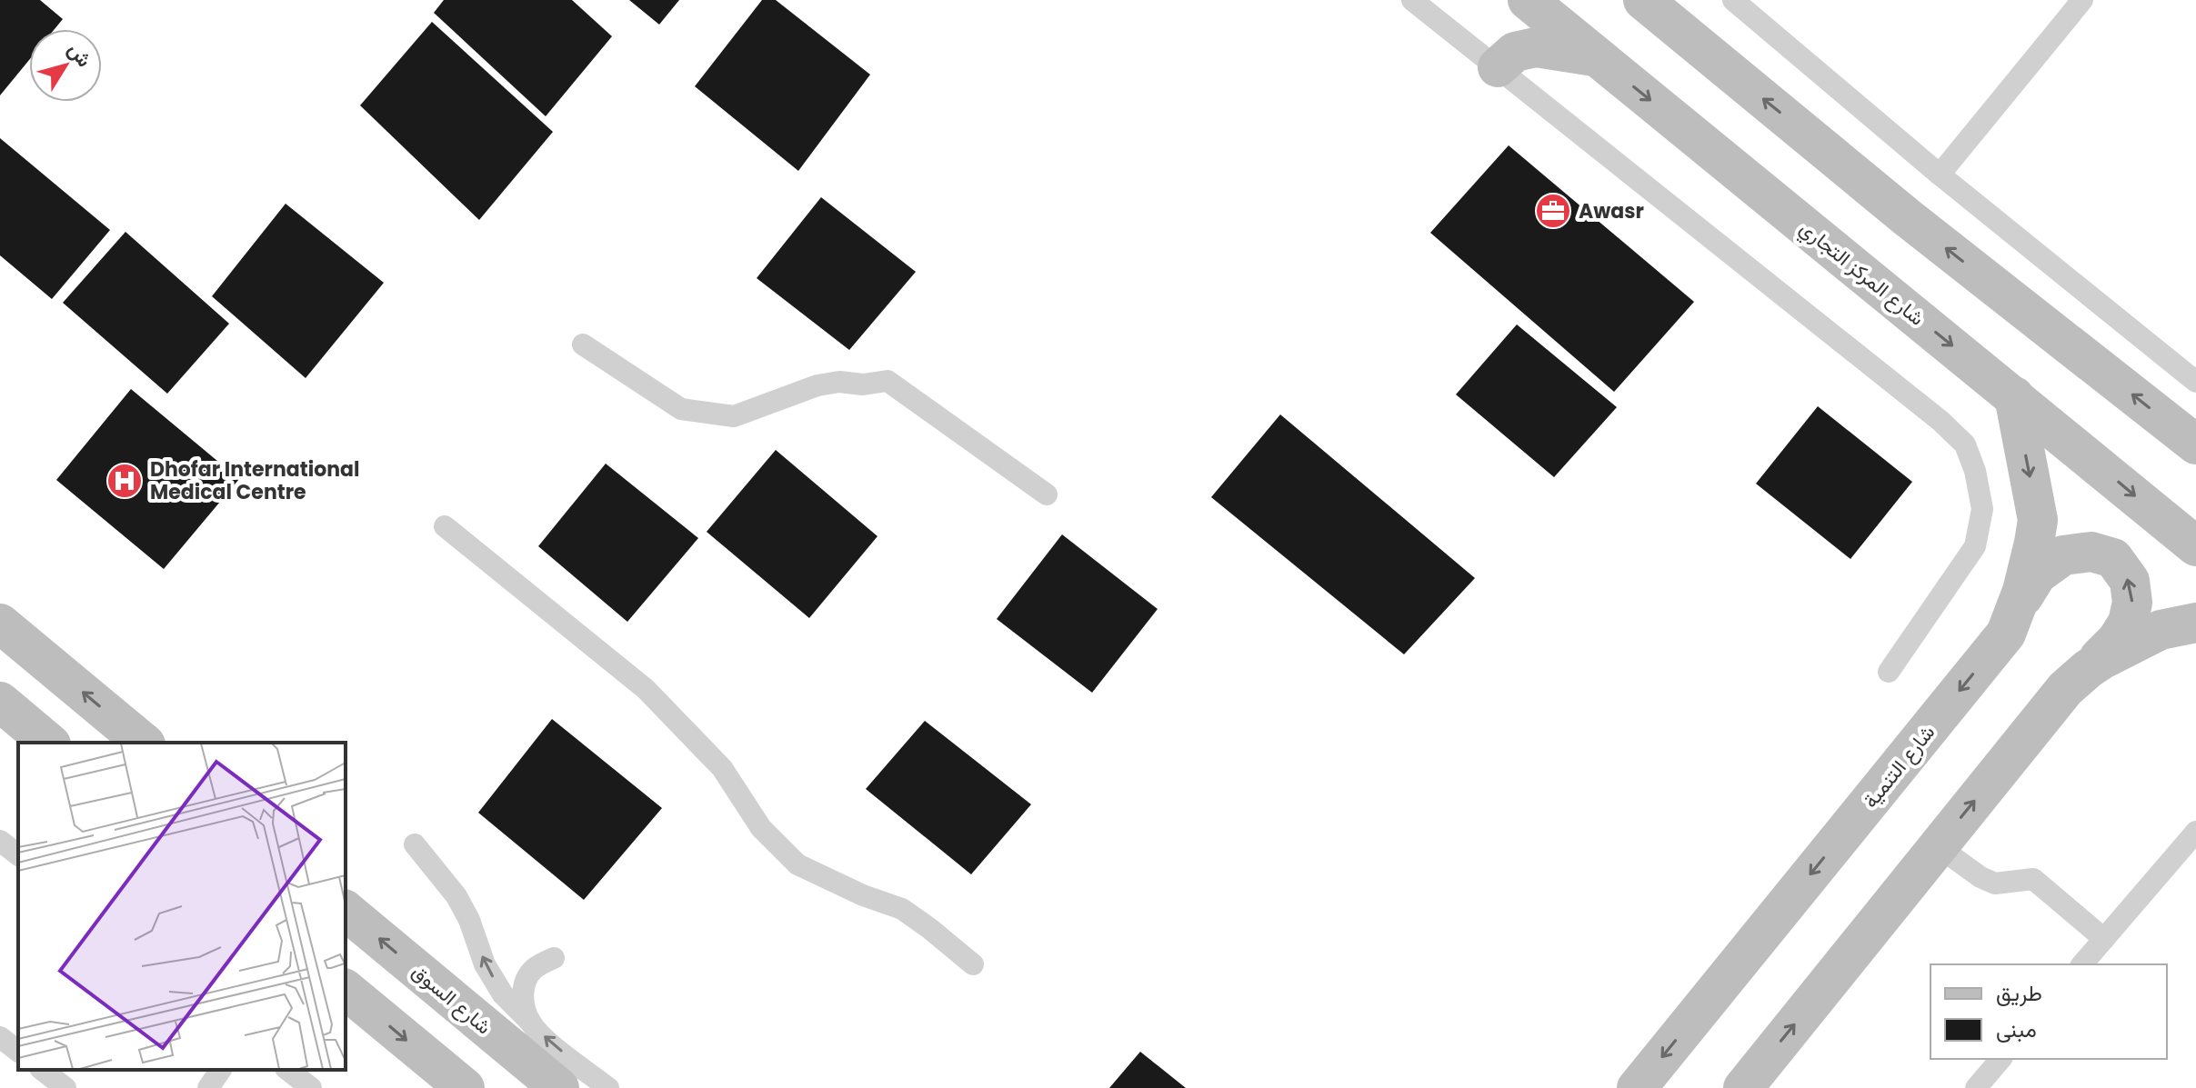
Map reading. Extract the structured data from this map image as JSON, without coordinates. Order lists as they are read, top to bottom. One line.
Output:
{"streets":{"street":["شارع المركز التجاري","شارع التنمية","شارع السوق"]},"crossings":[["شارع المركز التجاري","شارع التنمية"]],"places":{"office":["Awasr"],"hospital":["Dhofar International Medical Centre"]},"legend":["طريق","مبنى"],"north":"top right"}
